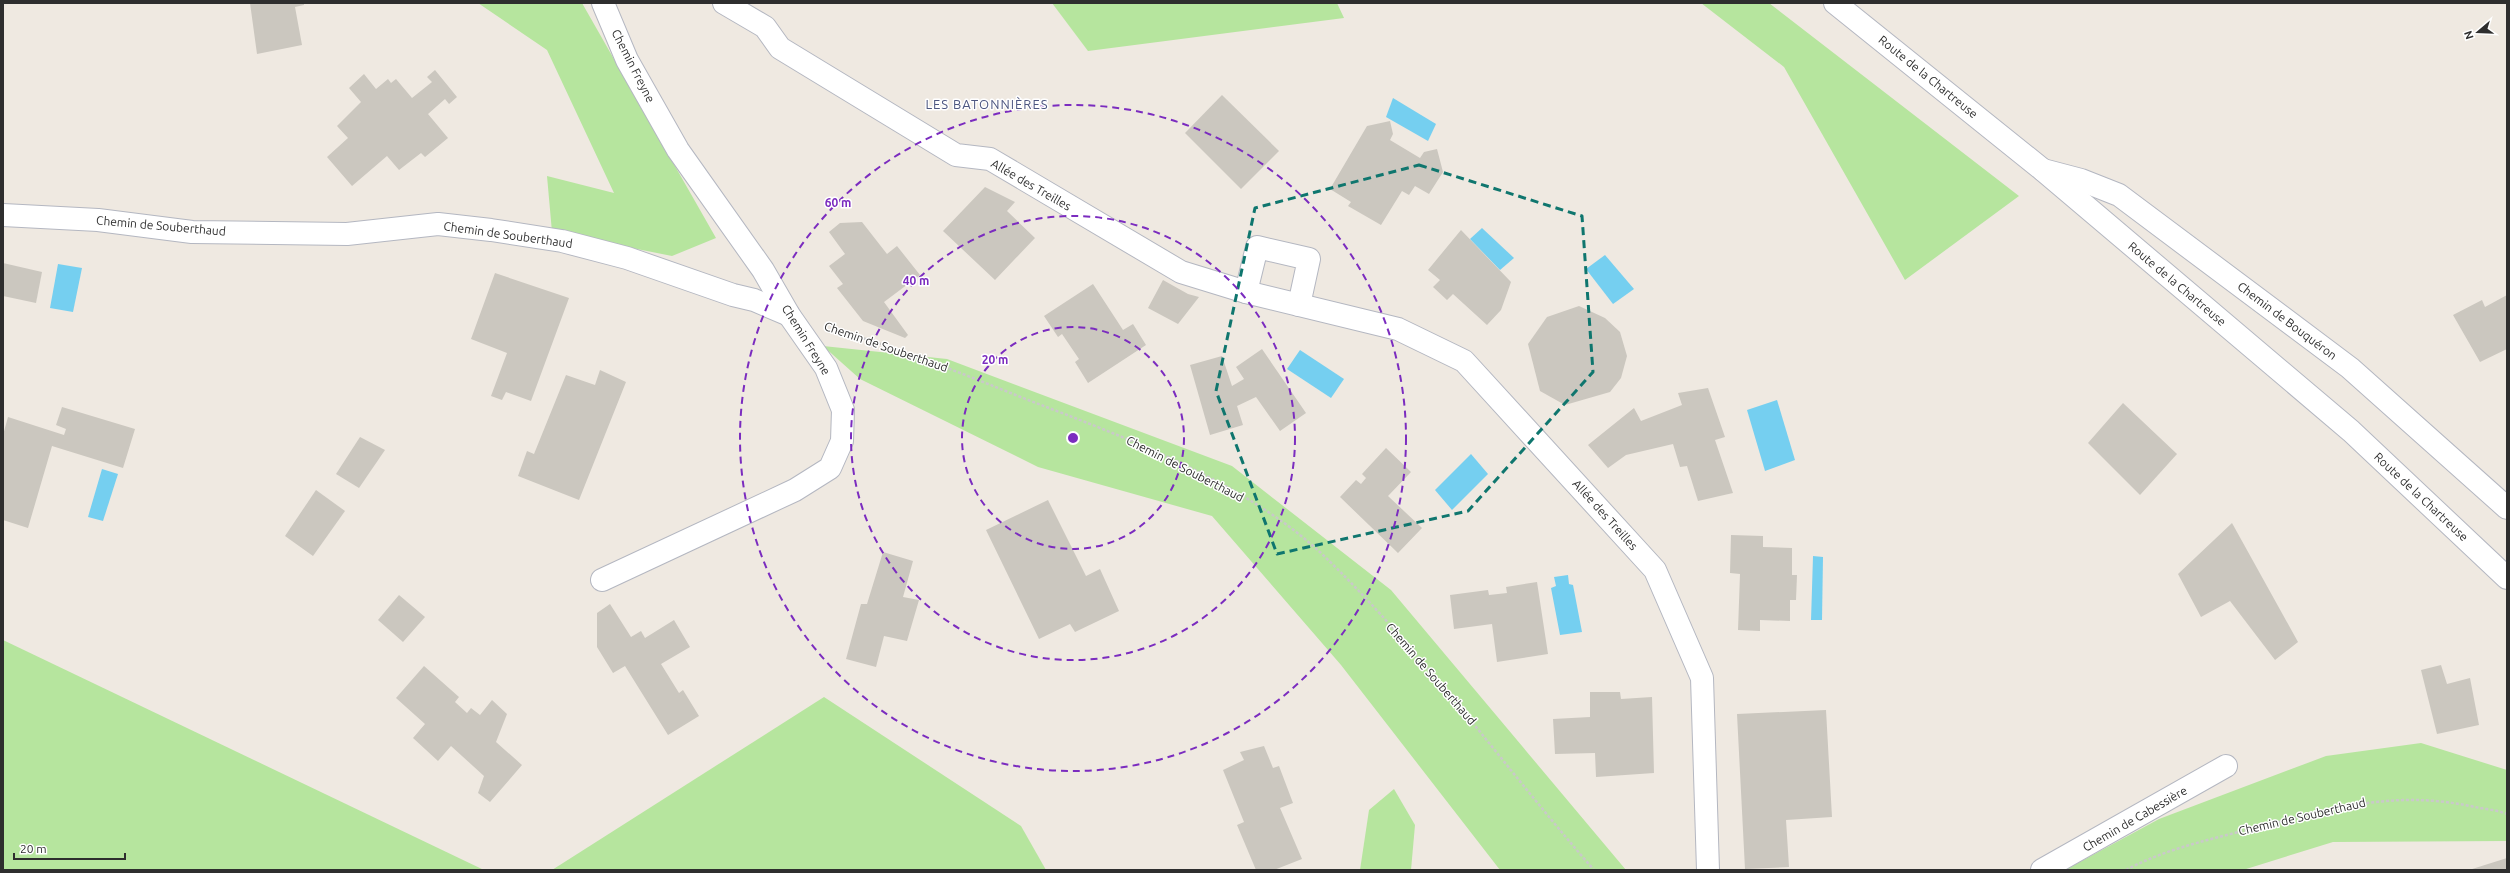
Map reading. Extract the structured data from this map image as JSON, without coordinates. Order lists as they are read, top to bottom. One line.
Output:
{"streets":{"street":["Chemin Freyne","Route de la Chartreuse","Allée des Treilles","Chemin de Souberthaud","Chemin de Bouquéron","Chemin de Cabessière"]},"crossings":[["Chemin Freyne","Chemin de Souberthaud"],["Route de la Chartreuse","Chemin de Bouquéron"]],"districts":["LES BATONNIÈRES"],"scale_bar":"20 m","north":"left","rings":["60 m","40 m","20 m"]}
